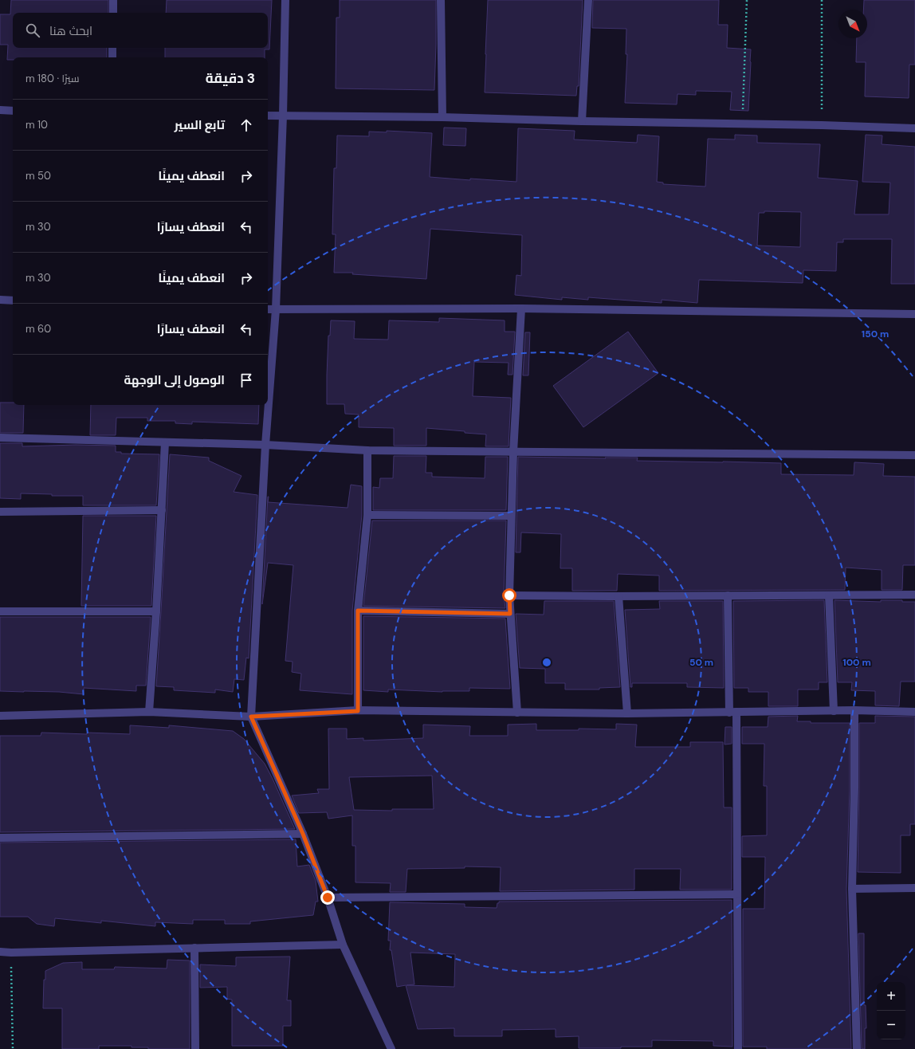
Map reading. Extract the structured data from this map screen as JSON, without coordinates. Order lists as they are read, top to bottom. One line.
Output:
{"north":"bottom right","page":{"search":"ابحث هنا","heading":["3 دقيقة","سيرًا · 180 m"],"list":[["تابع السير","10 m"],["انعطف يمينًا","50 m"],["انعطف يسارًا","30 m"],["انعطف يمينًا","30 m"],["انعطف يسارًا","60 m"],"الوصول إلى الوجهة"],"map_buttons":["+","−"]},"rings":["150 m","50 m","100 m"]}
